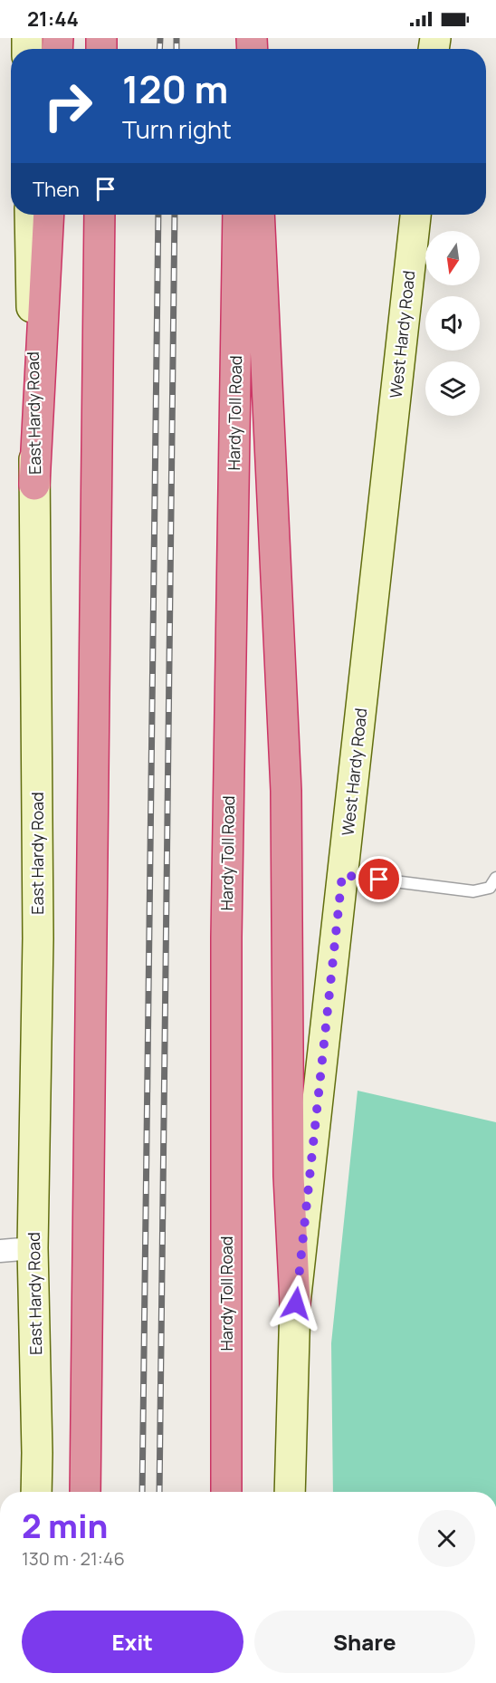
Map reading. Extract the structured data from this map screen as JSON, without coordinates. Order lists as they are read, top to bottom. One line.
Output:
{"streets":{"highway":["Hardy Toll Road"],"main road":["West Hardy Road","East Hardy Road"]},"north":"bottom","page":{"status":"21:44","turn":["120 m","Turn right"],"then":"Then","heading":["2 min","130 m · 21:46"],"buttons":["Exit","Share"]}}
